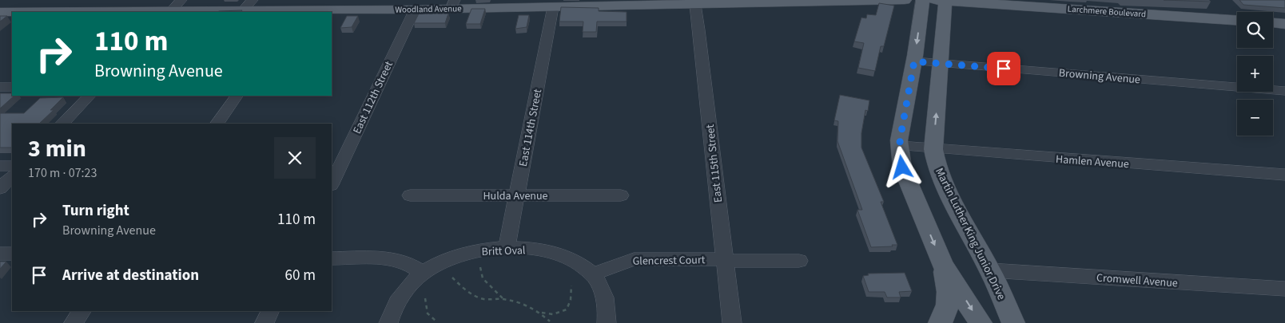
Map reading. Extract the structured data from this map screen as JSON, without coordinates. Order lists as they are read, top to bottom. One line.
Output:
{"streets":{"main road":["Woodland Avenue","Larchmere Boulevard","Martin Luther King Junior Drive"],"street":["Browning Avenue","East 112th Street","East 114th Street","Hamlen Avenue","East 115th Street","Hulda Avenue","Britt Oval","Glencrest Court","Cromwell Avenue"]},"crossings":[["Woodland Avenue","East 112th Street"],["Woodland Avenue","East 114th Street"],["Woodland Avenue","East 115th Street"],["Larchmere Boulevard","Martin Luther King Junior Drive"],["Browning Avenue","Martin Luther King Junior Drive"],["East 114th Street","Hulda Avenue"],["East 114th Street","Britt Oval"],["Hamlen Avenue","Martin Luther King Junior Drive"],["East 115th Street","Glencrest Court"],["Martin Luther King Junior Drive","Cromwell Avenue"],["Britt Oval","Glencrest Court"]],"page":{"map_buttons":["+","−"],"turn":["110 m","Browning Avenue"],"heading":["3 min","170 m · 07:23"],"list":[{"name":"Turn right","note":"Browning Avenue","value":"110 m"},{"name":"Arrive at destination","value":"60 m"}]}}
